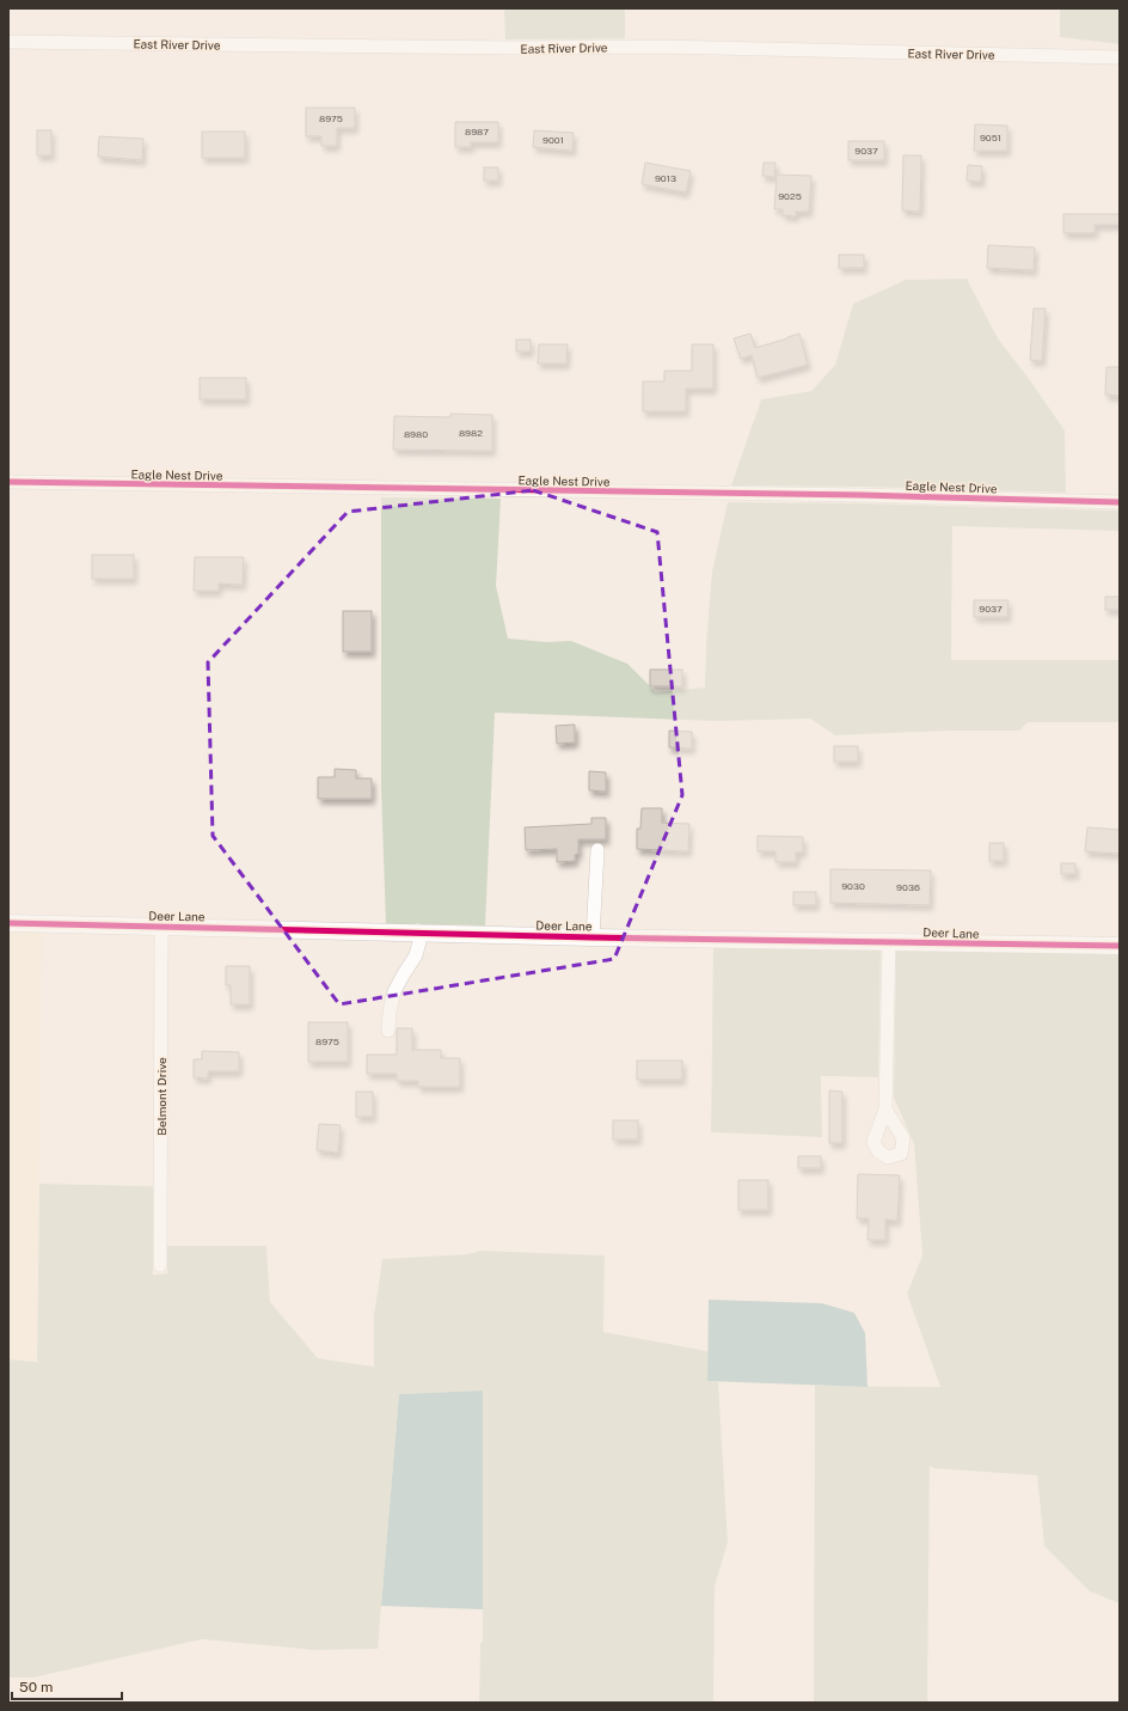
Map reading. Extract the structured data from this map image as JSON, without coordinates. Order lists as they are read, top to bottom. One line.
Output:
{"streets":{"street":["East River Drive","Eagle Nest Drive","Deer Lane","Belmont Drive"]},"crossings":[["Deer Lane","Belmont Drive"]],"house_numbers":["8975","8987","9051","9001","9037","9013","9025","8982","8980","9037","9030","9036","8975"],"scale_bar":"50 m"}
